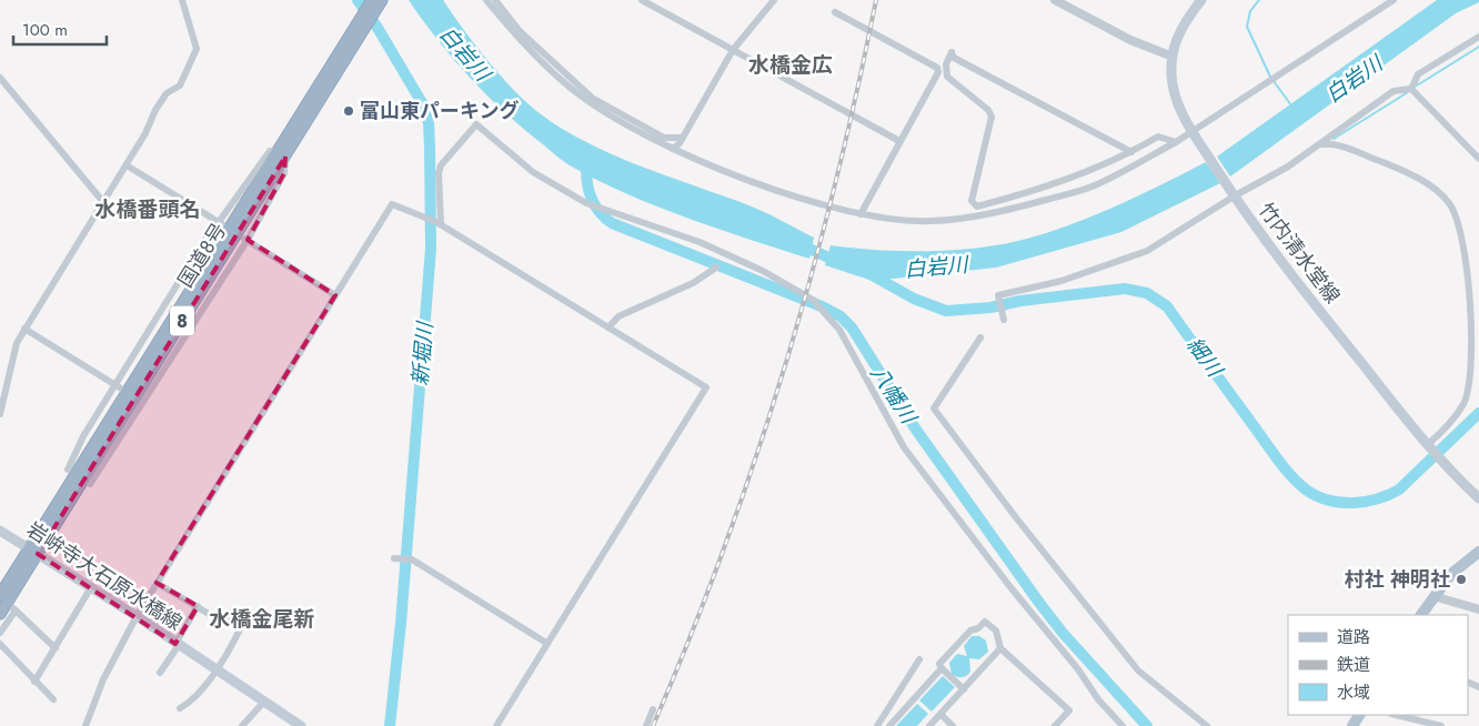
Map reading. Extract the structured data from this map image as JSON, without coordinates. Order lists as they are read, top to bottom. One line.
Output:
{"streets":{"highway":["国道8号","8"],"main road":["竹内清水堂線","岩峅寺大石原水橋線"]},"crossings":[["国道8号","岩峅寺大石原水橋線"]],"districts":["水橋金広","水橋番頭名","水橋金尾新"],"water":["白岩川","新堀川","細川","八幡川"],"places":["富山東パーキング","村社 神明社"],"legend":["道路","鉄道","水域"],"scale_bar":"100 m"}
